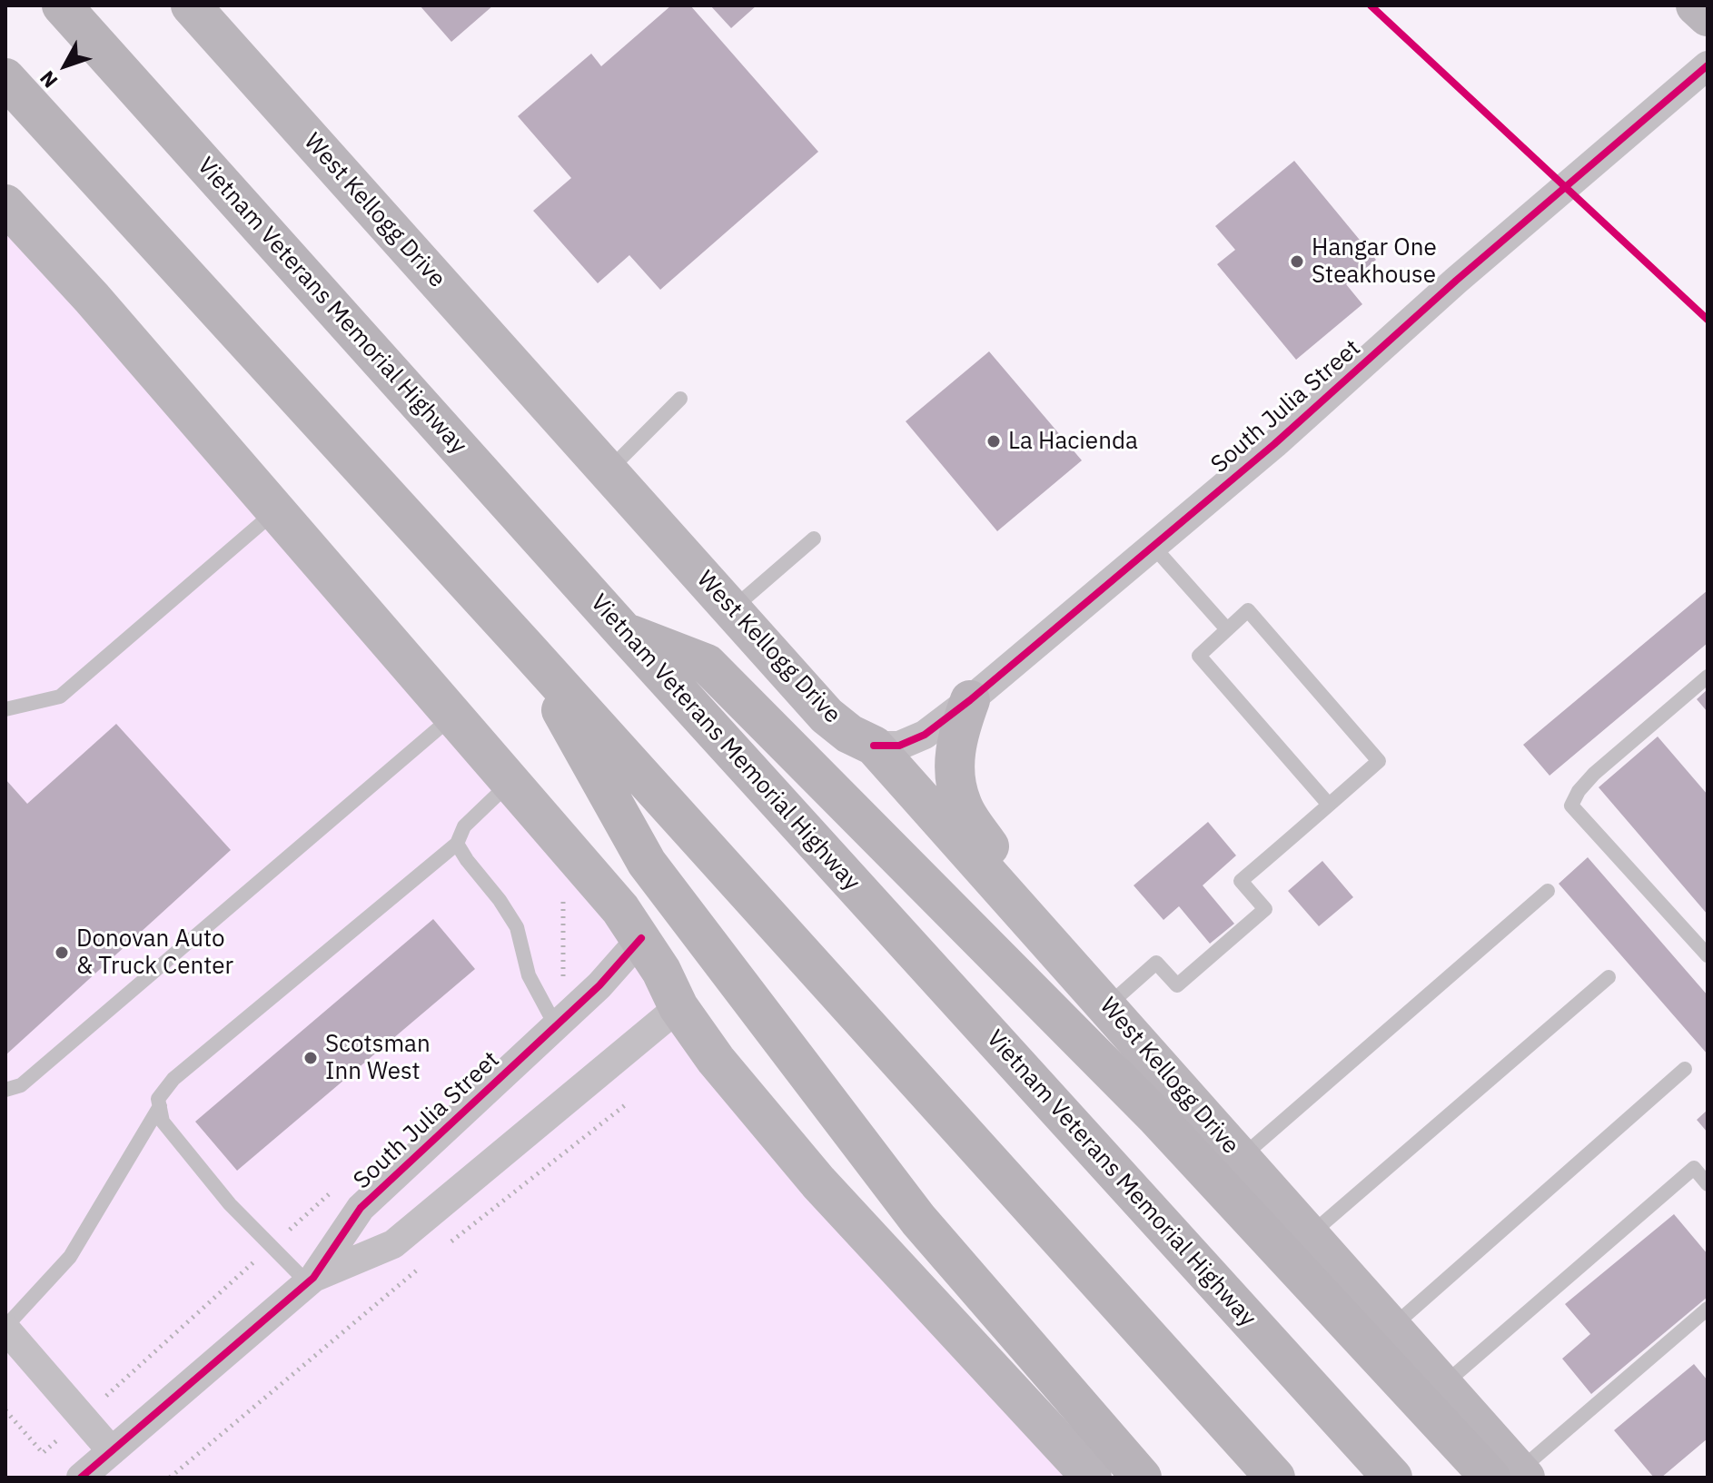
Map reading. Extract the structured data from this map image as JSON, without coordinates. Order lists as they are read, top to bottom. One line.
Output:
{"streets":{"highway":["Vietnam Veterans Memorial Highway"],"main road":["West Kellogg Drive"],"street":["South Julia Street"]},"crossings":[["West Kellogg Drive","South Julia Street"]],"places":["Hangar One Steakhouse","La Hacienda","Donovan Auto & Truck Center","Scotsman Inn West"],"north":"bottom left"}
